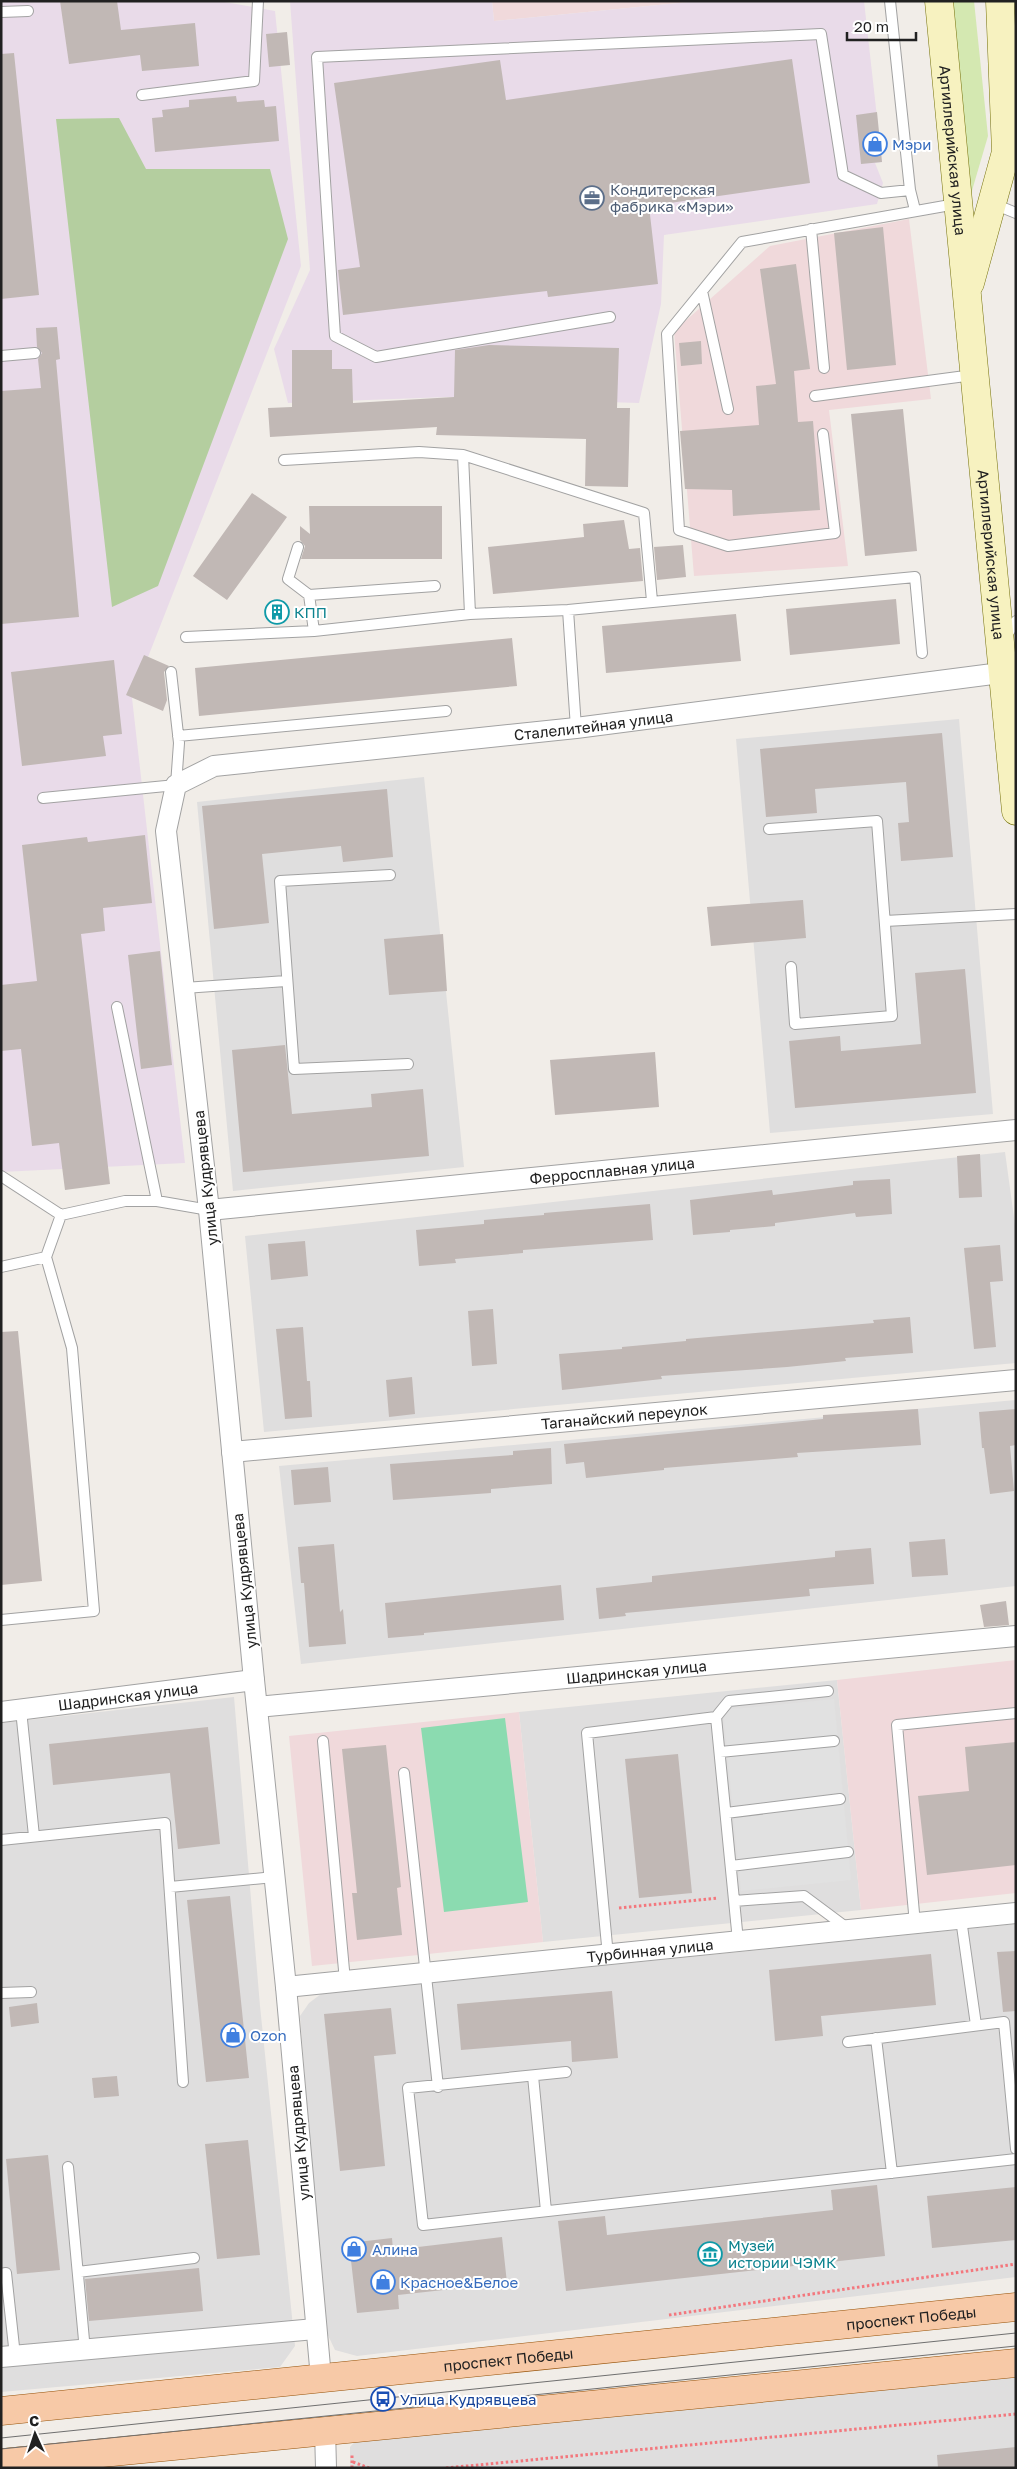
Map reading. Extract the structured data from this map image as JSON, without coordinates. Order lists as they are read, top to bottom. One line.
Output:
{"streets":{"main road":["проспект Победы"],"street":["Артиллерийская улица","Сталелитейная улица","Ферросплавная улица","улица Кудрявцева","Таганайский переулок","Шадринская улица","Турбинная улица"]},"crossings":[["Артиллерийская улица","Сталелитейная улица"],["Сталелитейная улица","улица Кудрявцева"],["Ферросплавная улица","улица Кудрявцева"],["улица Кудрявцева","Таганайский переулок"],["улица Кудрявцева","Шадринская улица"],["улица Кудрявцева","Турбинная улица"],["улица Кудрявцева","проспект Победы"]],"places":{"shop":["Мэри","Ozon","Алина","Красное&Белое"],"office":["Кондитерская фабрика «Мэри»"],"building":["КПП"],"museum":["Музей истории ЧЭМК"],"bus stop":["Улица Кудрявцева"]},"scale_bar":"20 m","north":"top"}
